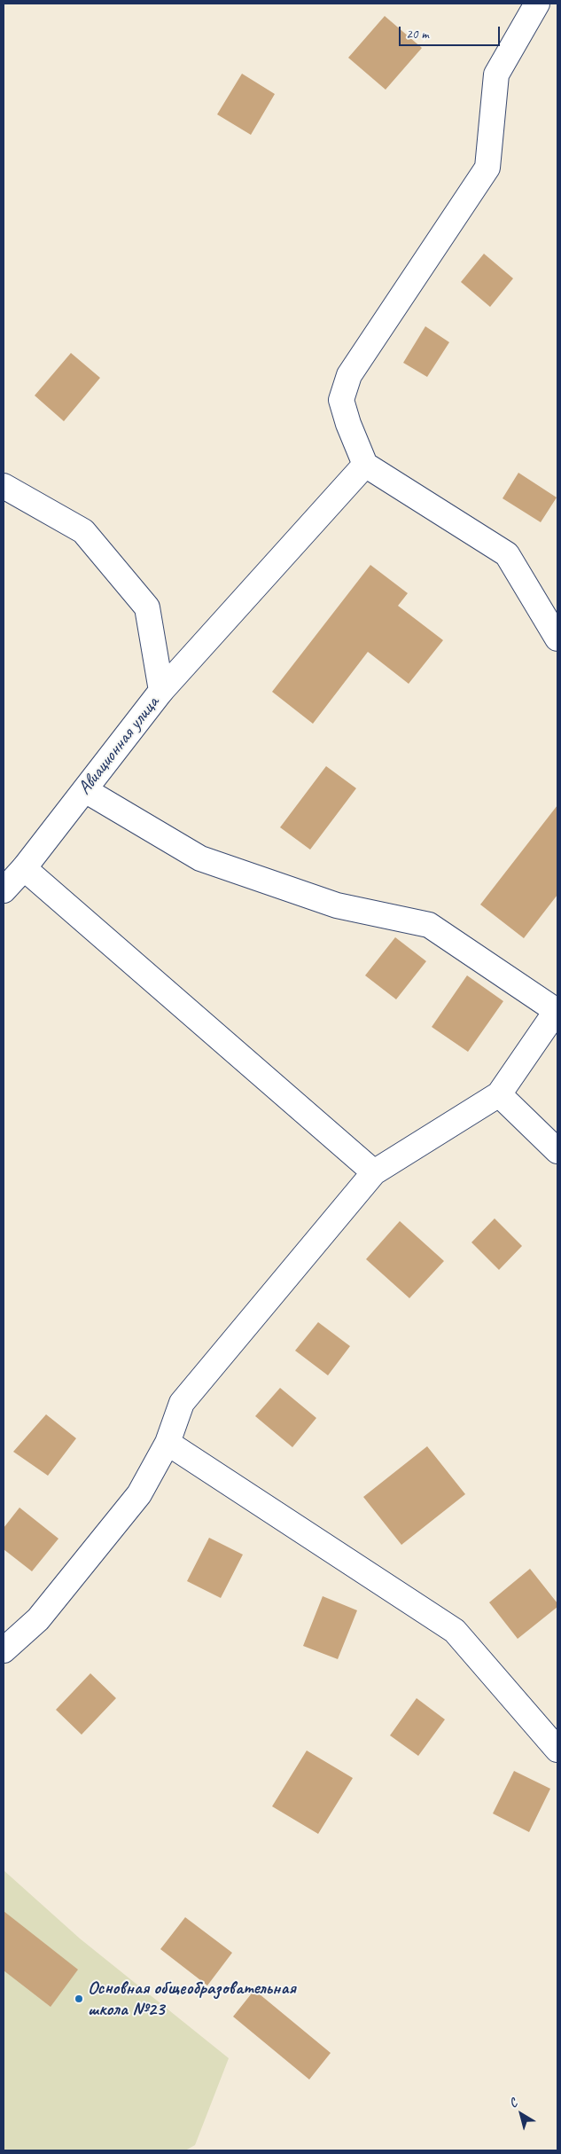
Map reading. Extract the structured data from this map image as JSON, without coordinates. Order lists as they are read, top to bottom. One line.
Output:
{"streets":{"street":["Авиационная улица"]},"places":["Основная общеобразовательная школа №23"],"scale_bar":"20 m","north":"top left"}
